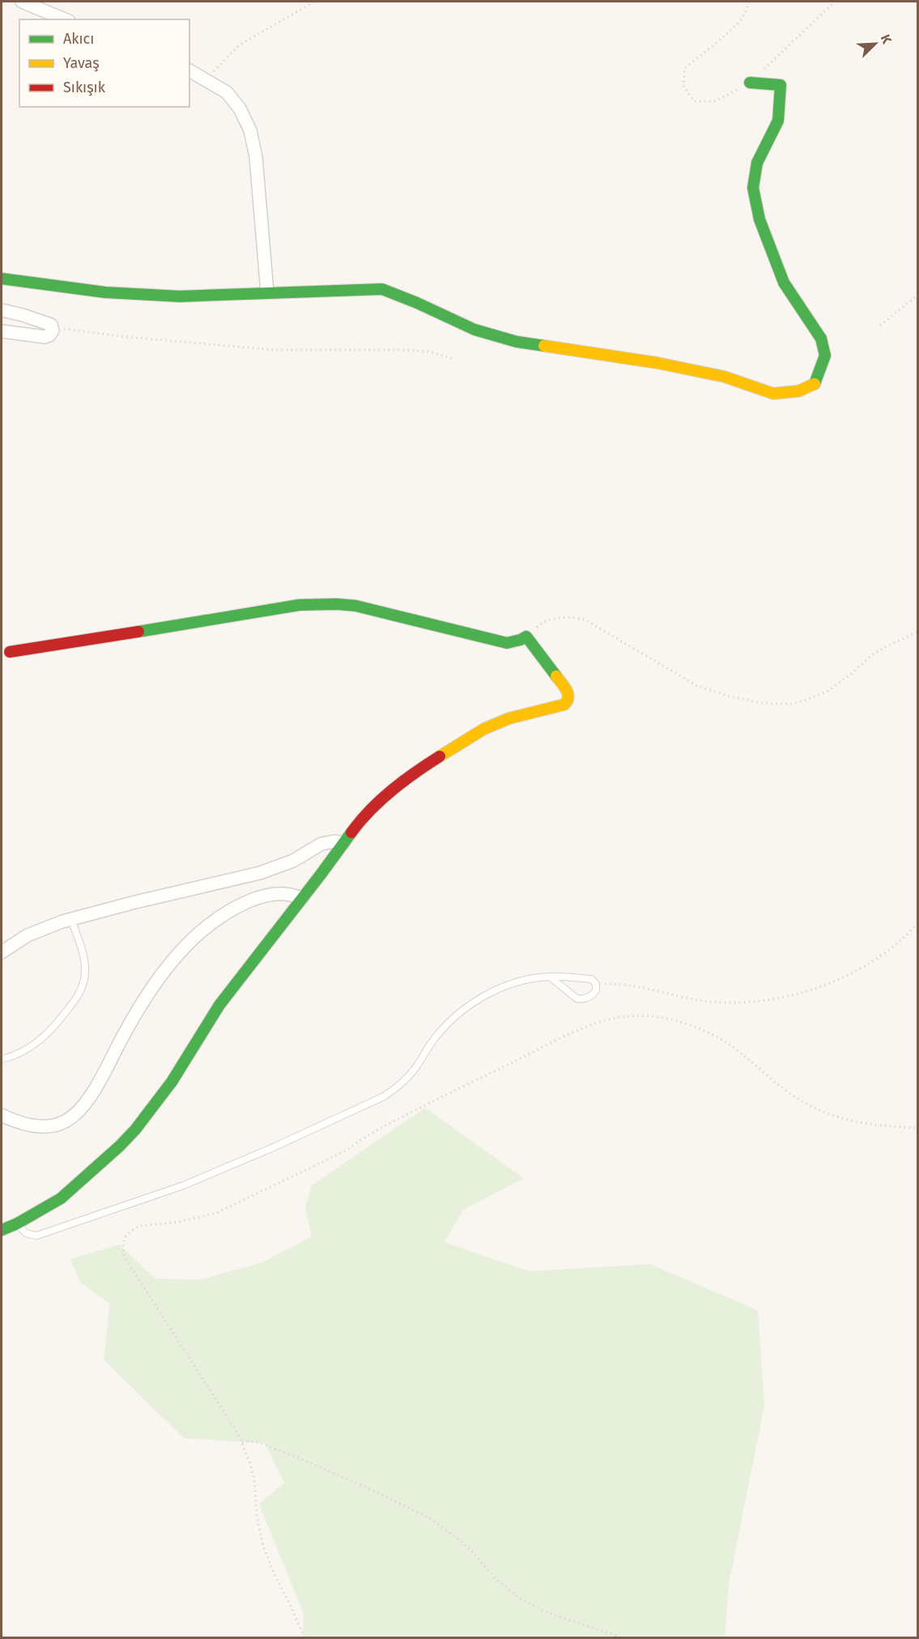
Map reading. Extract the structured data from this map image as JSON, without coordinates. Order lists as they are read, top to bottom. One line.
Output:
{"legend":["Akıcı","Yavaş","Sıkışık"],"north":"top right"}
